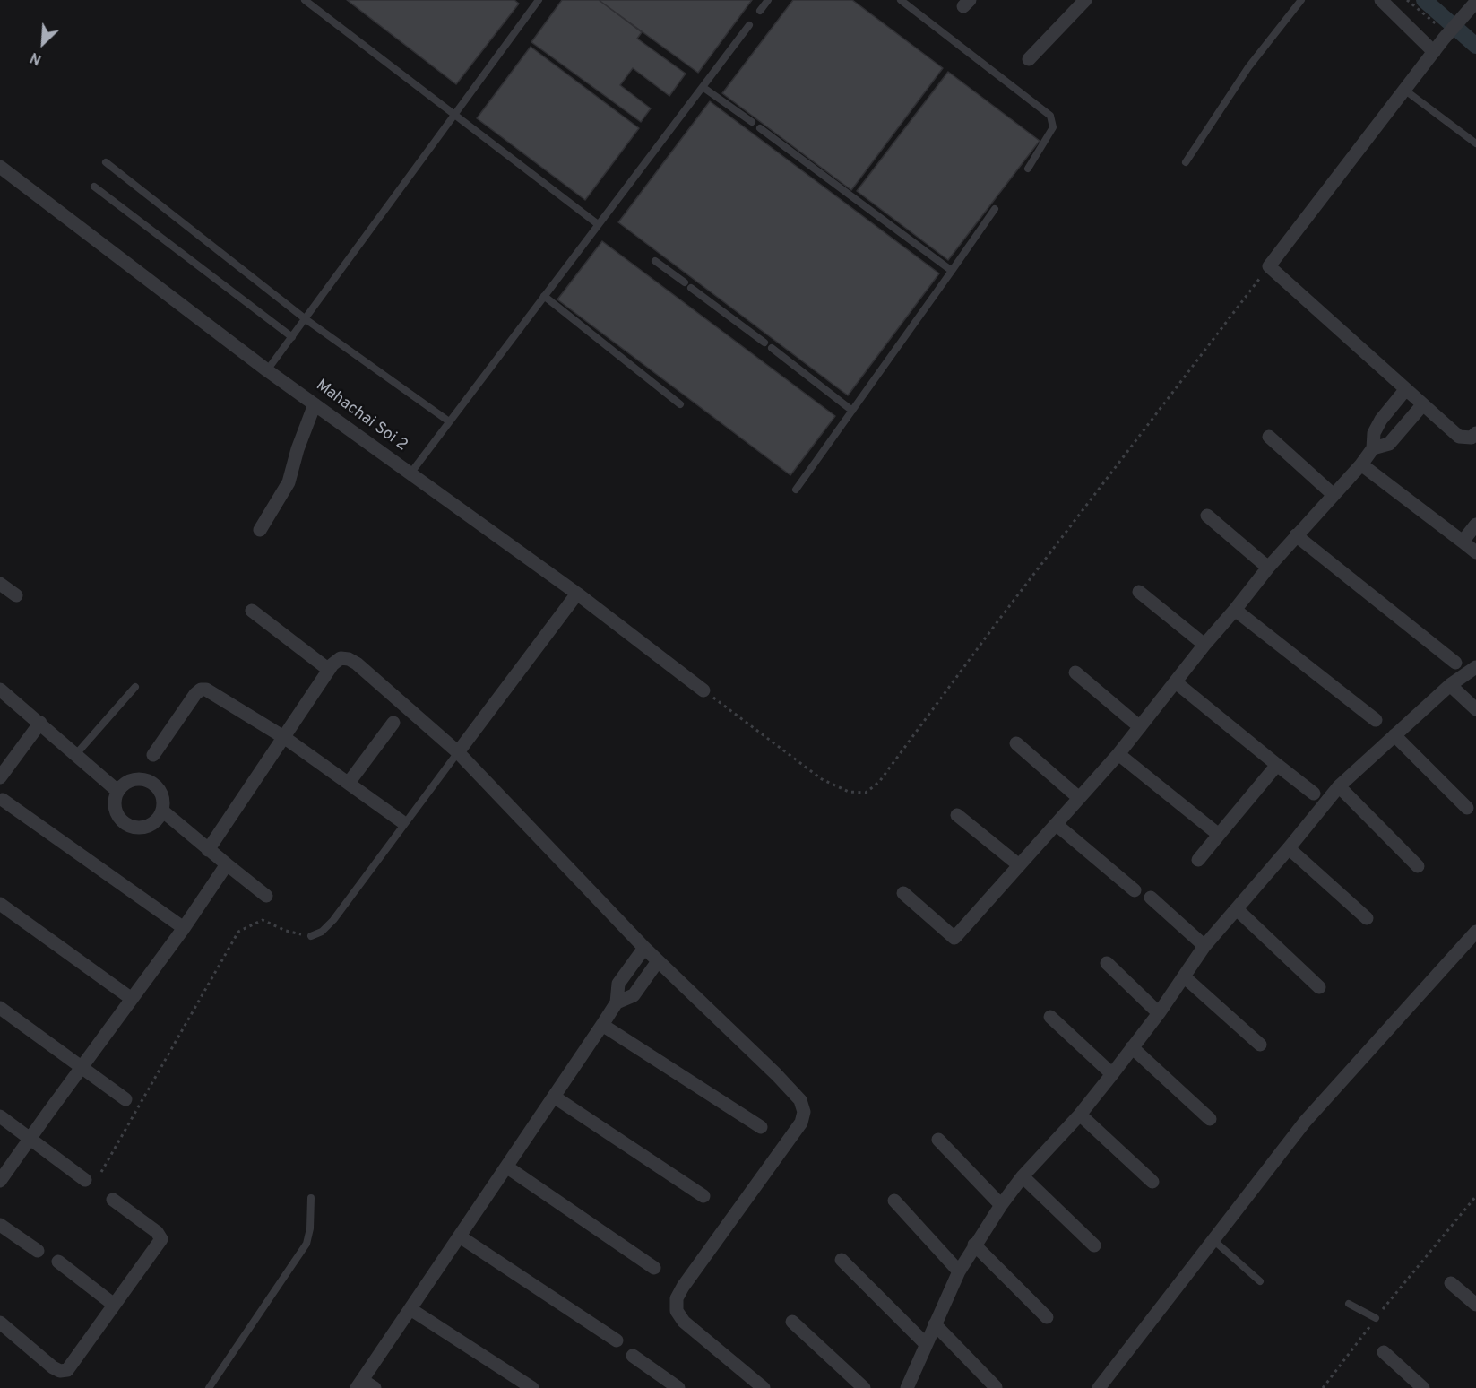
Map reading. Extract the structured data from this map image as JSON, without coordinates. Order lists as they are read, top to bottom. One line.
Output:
{"streets":{"street":["Mahachai Soi 2"]},"north":"bottom left"}
